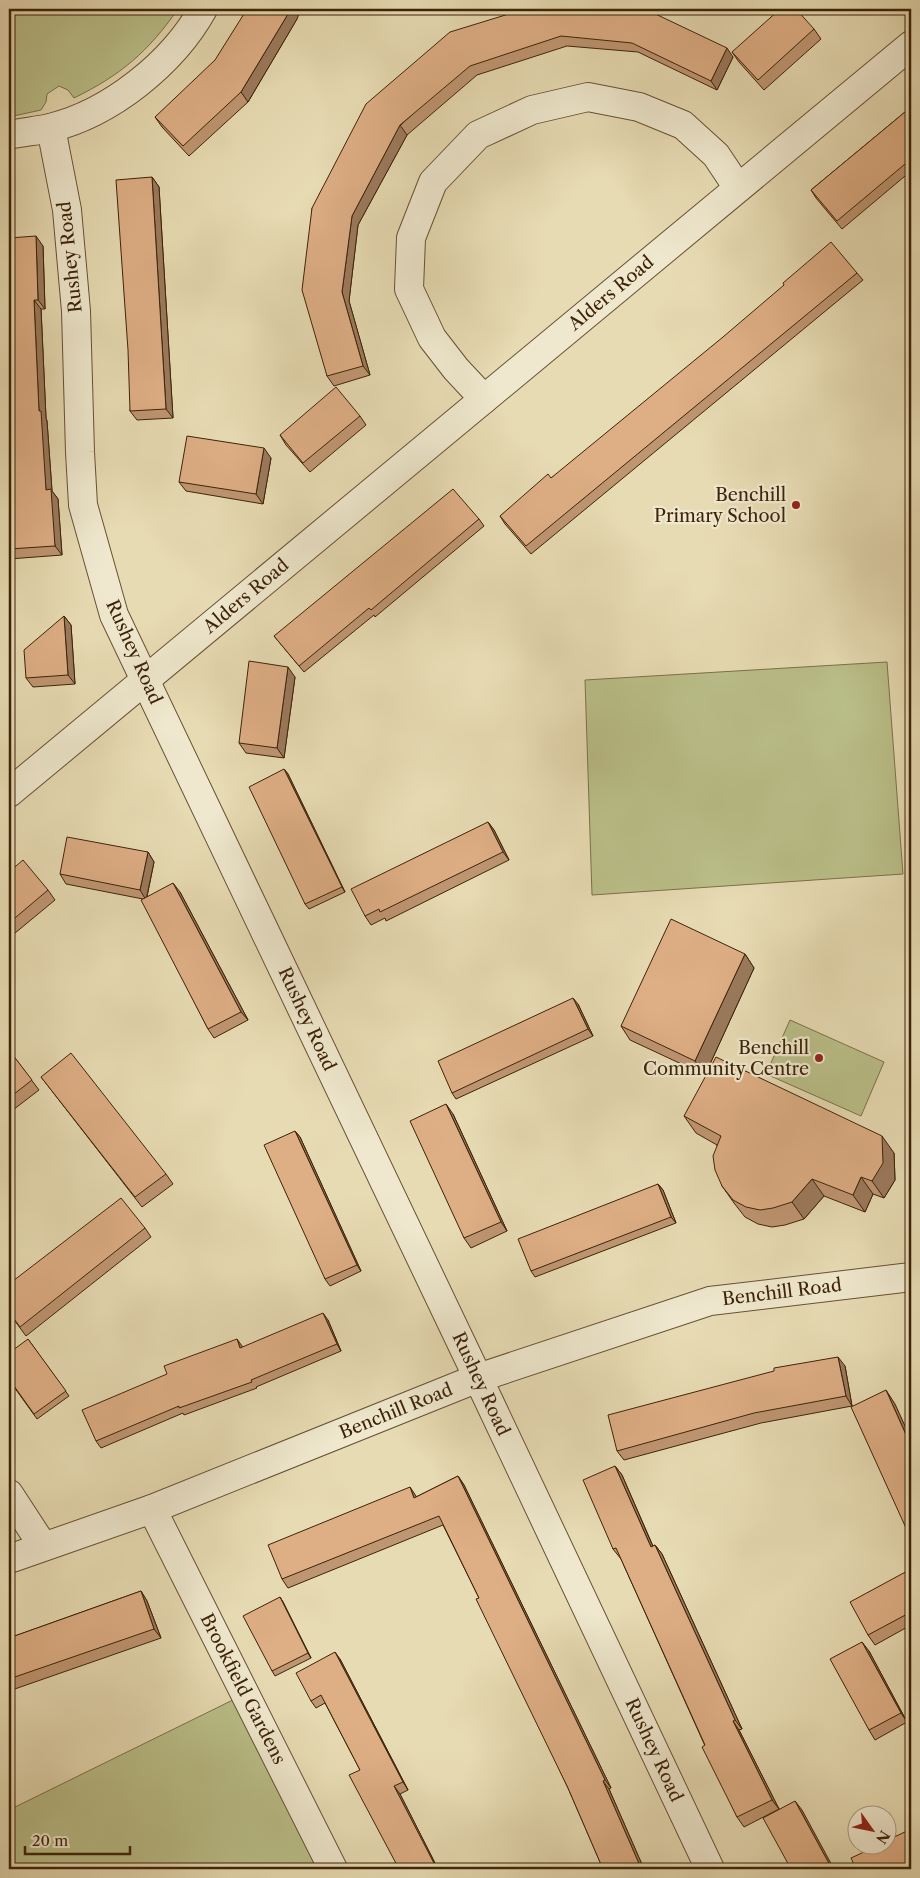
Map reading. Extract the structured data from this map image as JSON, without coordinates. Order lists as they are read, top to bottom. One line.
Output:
{"streets":{"street":["Rushey Road","Alders Road","Benchill Road","Brookfield Gardens"]},"crossings":[["Rushey Road","Alders Road"],["Rushey Road","Benchill Road"],["Benchill Road","Brookfield Gardens"]],"places":["Benchill Primary School","Benchill Community Centre"],"scale_bar":"20 m","north":"bottom right"}
